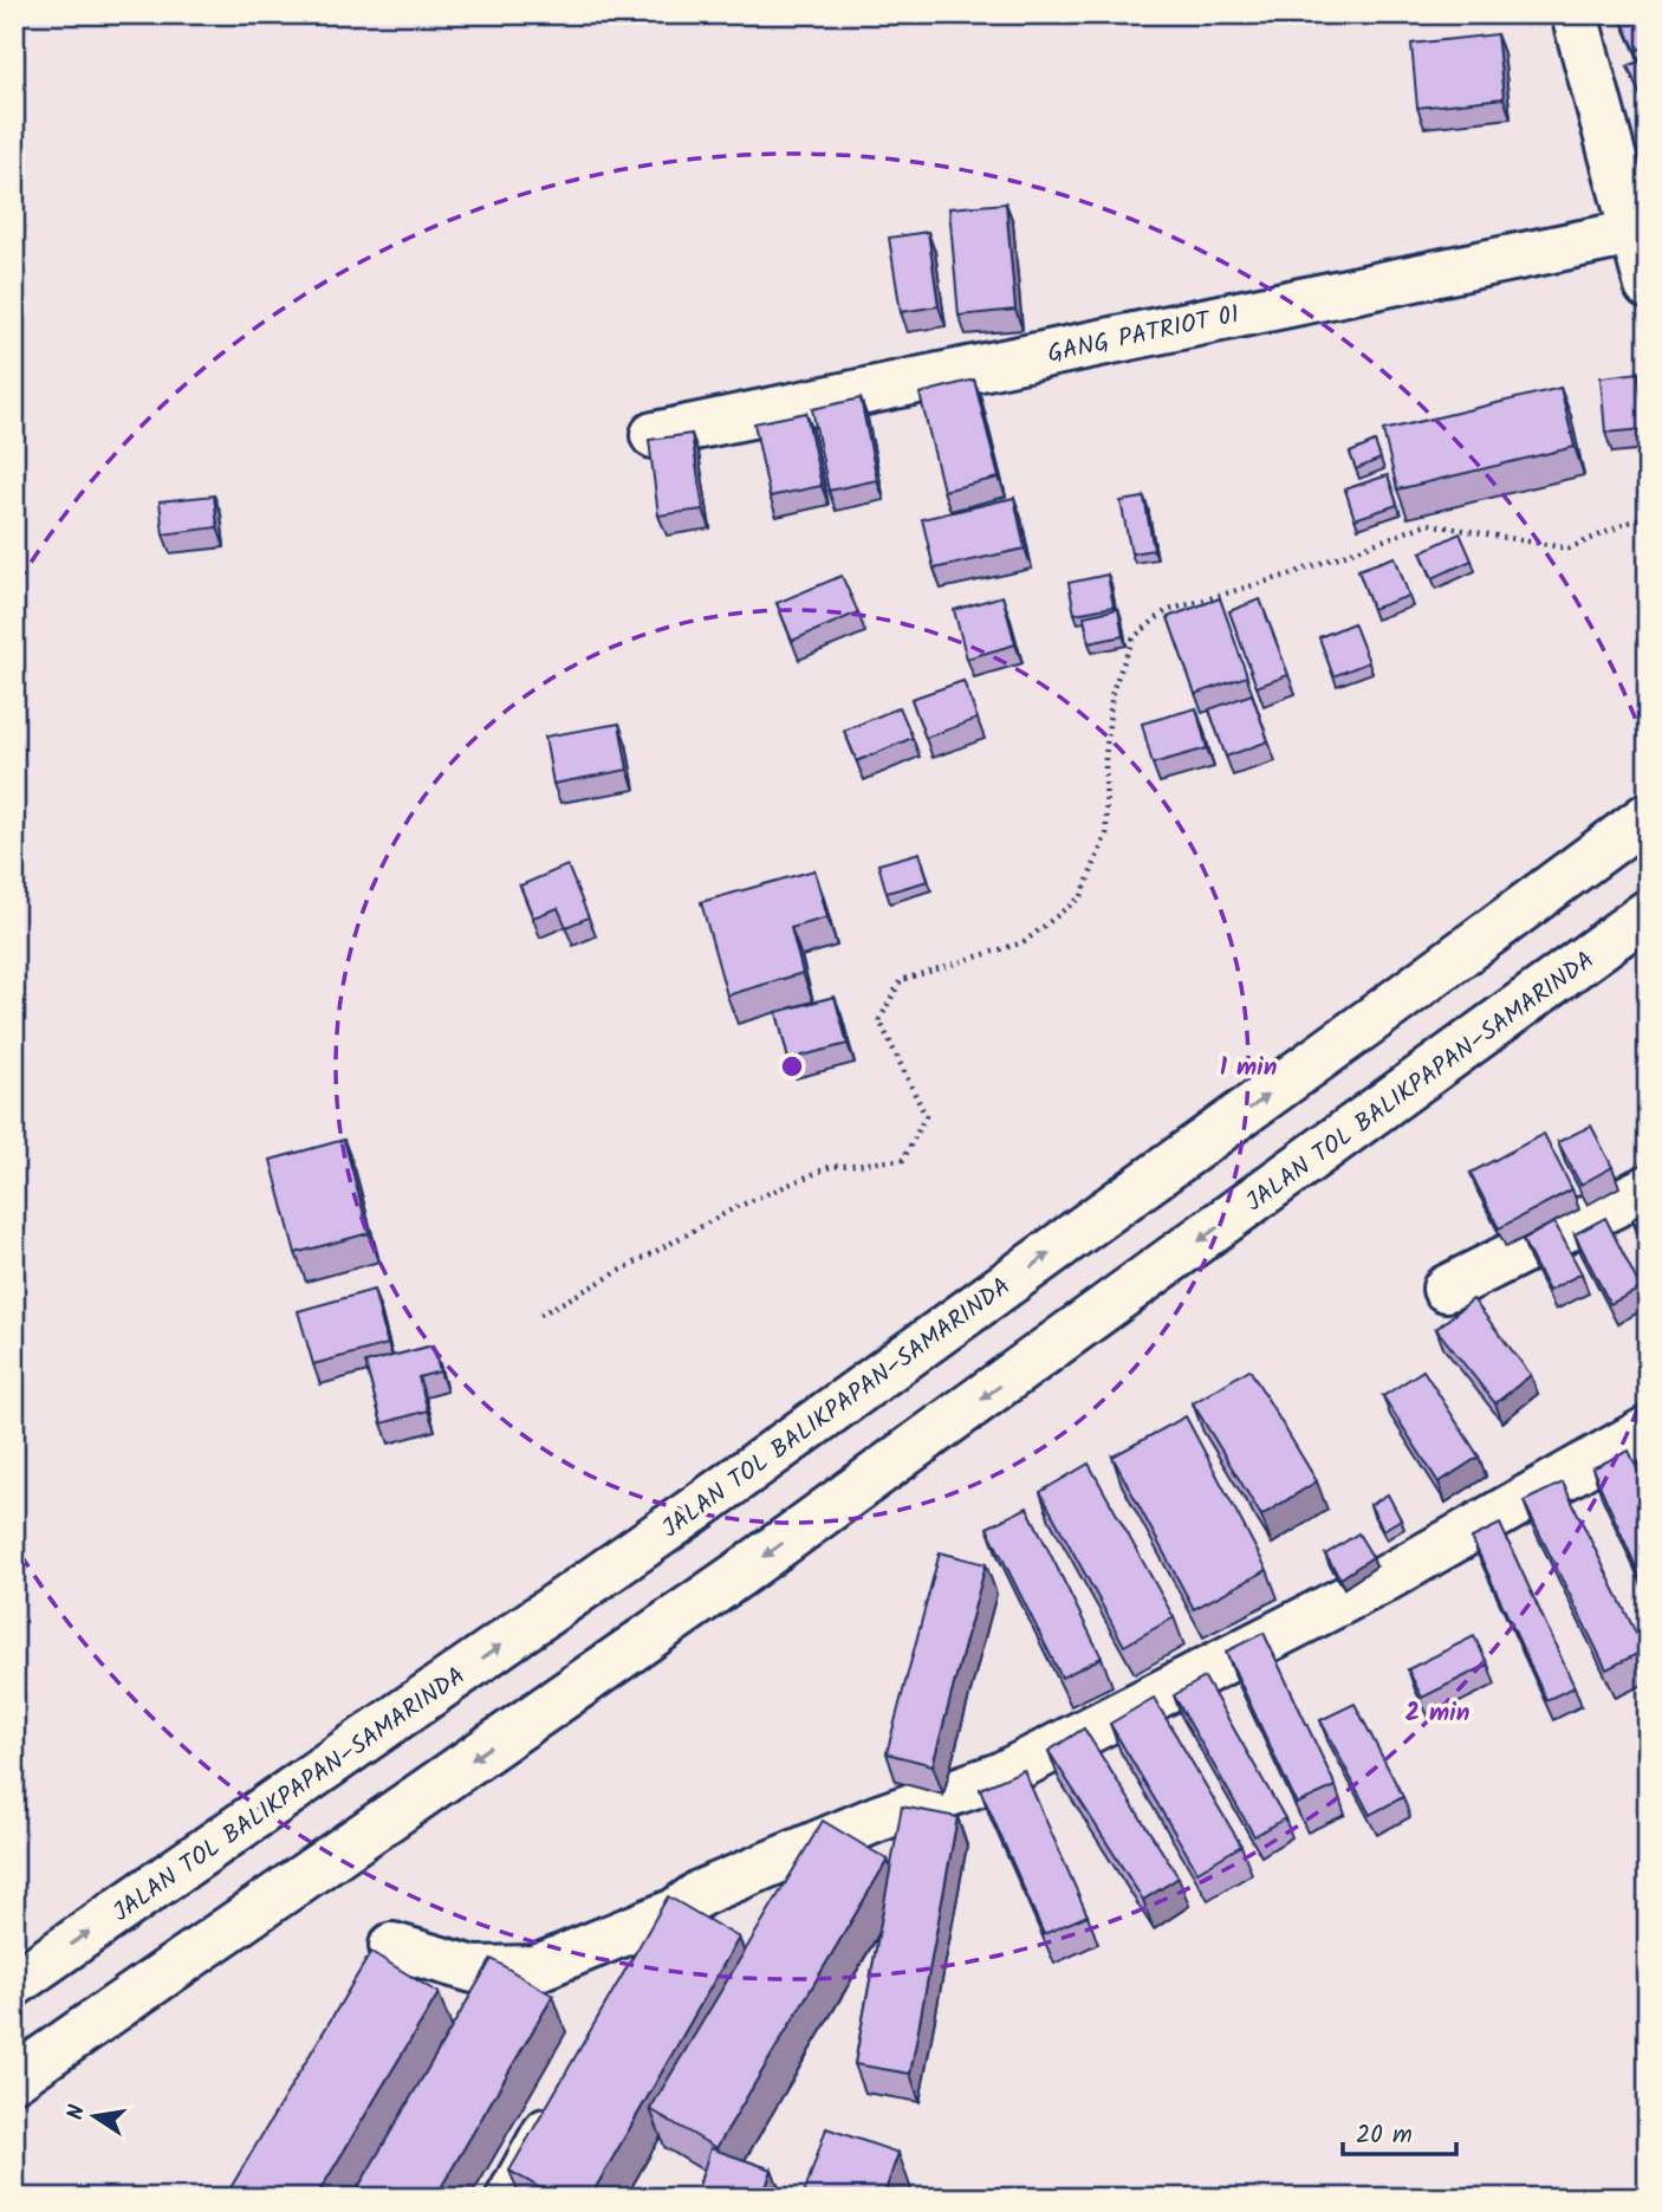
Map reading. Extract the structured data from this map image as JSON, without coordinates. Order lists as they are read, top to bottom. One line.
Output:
{"streets":{"main road":["GANG PATRIOT 01","JALAN TOL BALIKPAPAN–SAMARINDA"]},"scale_bar":"20 m","north":"left","rings":["1 min","2 min"]}
